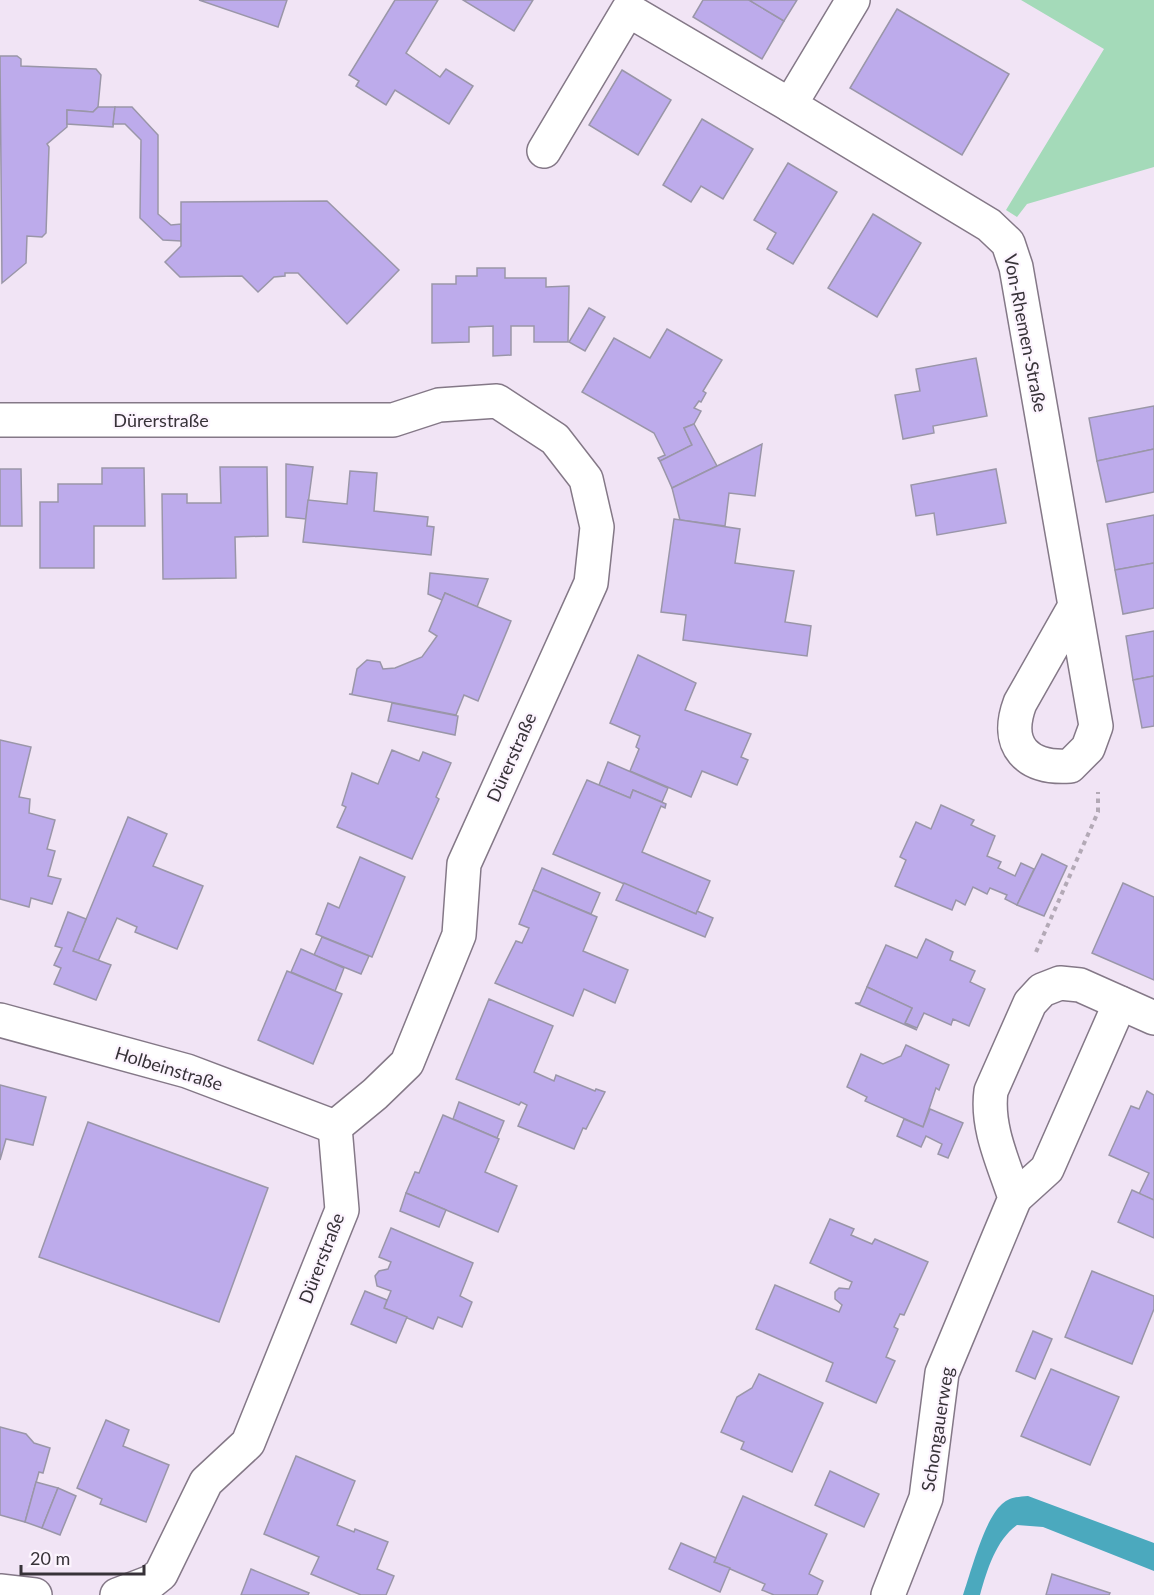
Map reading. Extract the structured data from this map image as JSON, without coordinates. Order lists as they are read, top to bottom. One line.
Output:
{"streets":{"street":["Von-Rhemen-Straße","Dürerstraße","Holbeinstraße","Schongauerweg"]},"crossings":[["Dürerstraße","Holbeinstraße"]],"scale_bar":"20 m"}
